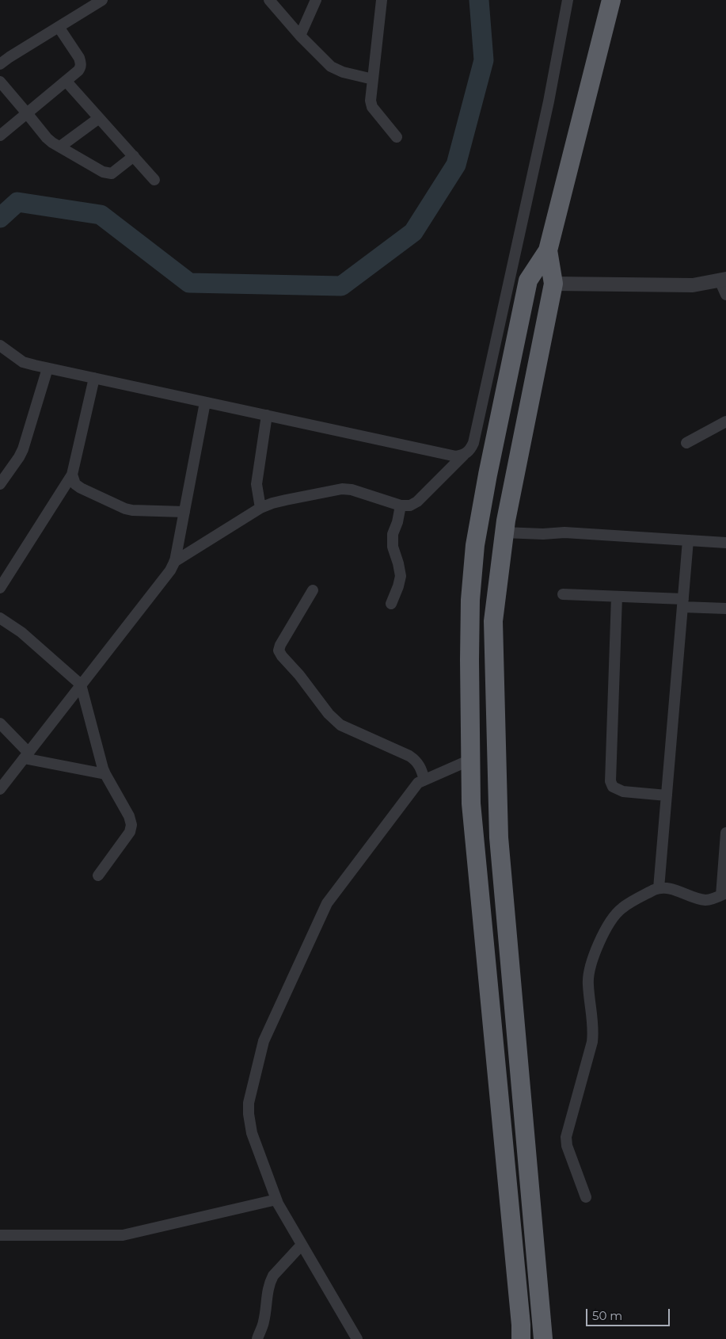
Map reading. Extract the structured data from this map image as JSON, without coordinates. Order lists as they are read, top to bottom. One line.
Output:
{"scale_bar":"50 m"}
